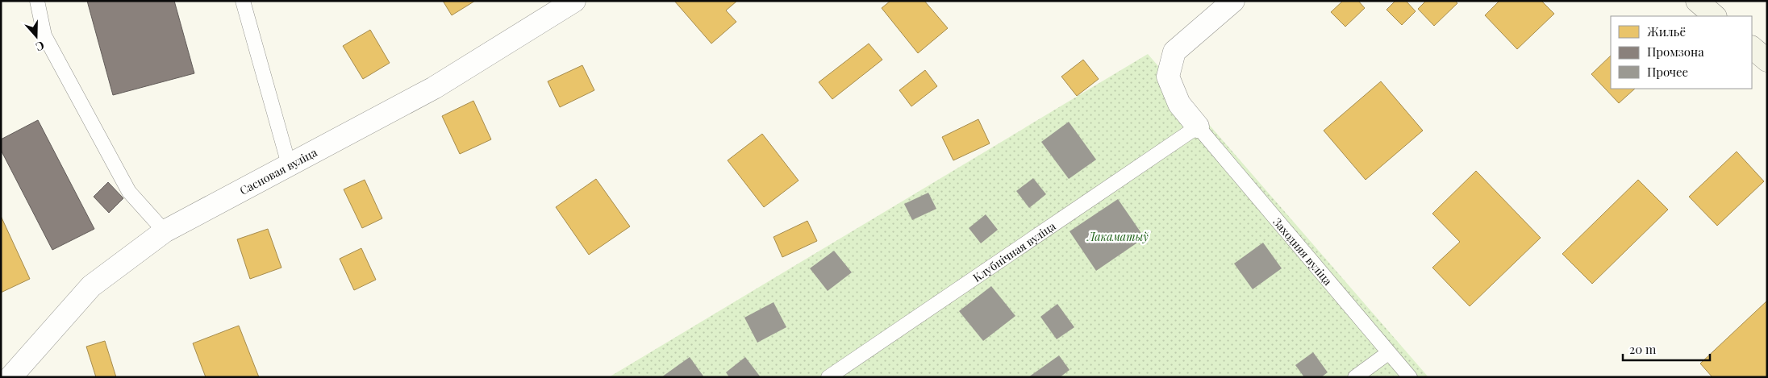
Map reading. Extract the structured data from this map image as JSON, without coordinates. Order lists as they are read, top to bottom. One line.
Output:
{"streets":{"street":["Сасновая вуліца"],"lane":["Клубнічная вуліца","Заходняя вуліца"]},"crossings":[["Клубнічная вуліца","Заходняя вуліца"]],"parks":["Лакаматыў"],"legend":["Жильё","Промзона","Прочее"],"scale_bar":"20 m","north":"bottom"}
